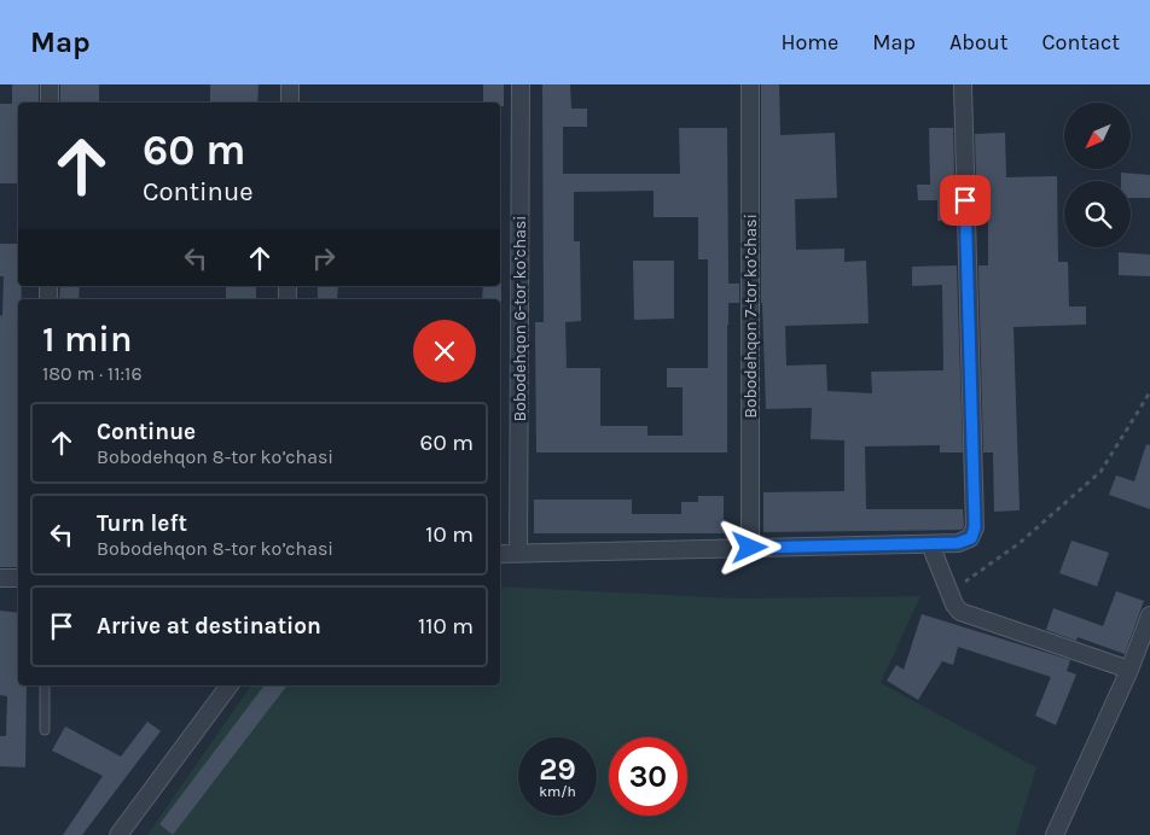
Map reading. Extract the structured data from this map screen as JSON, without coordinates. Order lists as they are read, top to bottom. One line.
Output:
{"streets":{"street":["Bobodehqon 7-tor koʼchasi","Bobodehqon 6-tor koʼchasi"]},"north":"bottom left","page":{"header":"Map","nav":["Home","Map","About","Contact"],"turn":["60 m","Continue"],"heading":["1 min","180 m · 11:16"],"list":[{"name":"Continue","note":"Bobodehqon 8-tor koʼchasi","value":"60 m"},{"name":"Turn left","note":"Bobodehqon 8-tor koʼchasi","value":"10 m"},{"name":"Arrive at destination","value":"110 m"}],"speed":"29 km/h","limit":"30"}}
